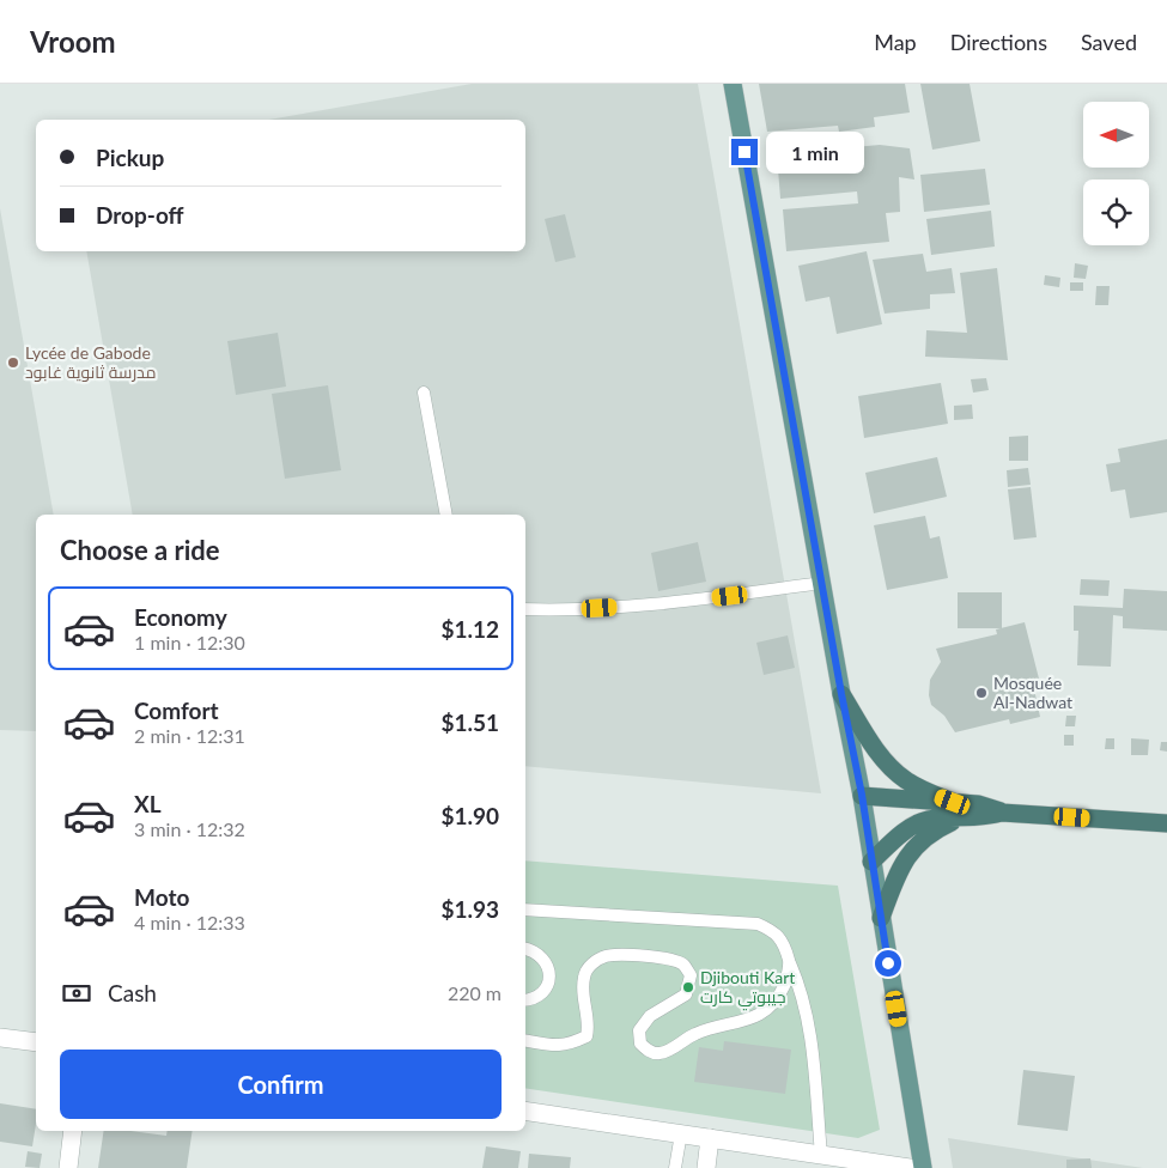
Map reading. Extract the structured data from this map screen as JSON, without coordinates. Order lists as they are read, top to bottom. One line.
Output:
{"places":["Lycée de Gabode مدرسة ثانوية غابود","Mosquée Al-Nadwat","Djibouti Kart جيبوتي كارت"],"north":"left","page":{"header":"Vroom","nav":["Map","Directions","Saved"],"banner":["Pickup","Drop-off"],"bubble":"1 min","heading":"Choose a ride","list":[{"name":"Economy","note":"1 min · 12:30","value":"$1.12"},{"name":"Comfort","note":"2 min · 12:31","value":"$1.51"},{"name":"XL","note":"3 min · 12:32","value":"$1.90"},{"name":"Moto","note":"4 min · 12:33","value":"$1.93"}],"pay":["Cash","220 m"],"buttons":"Confirm"}}
